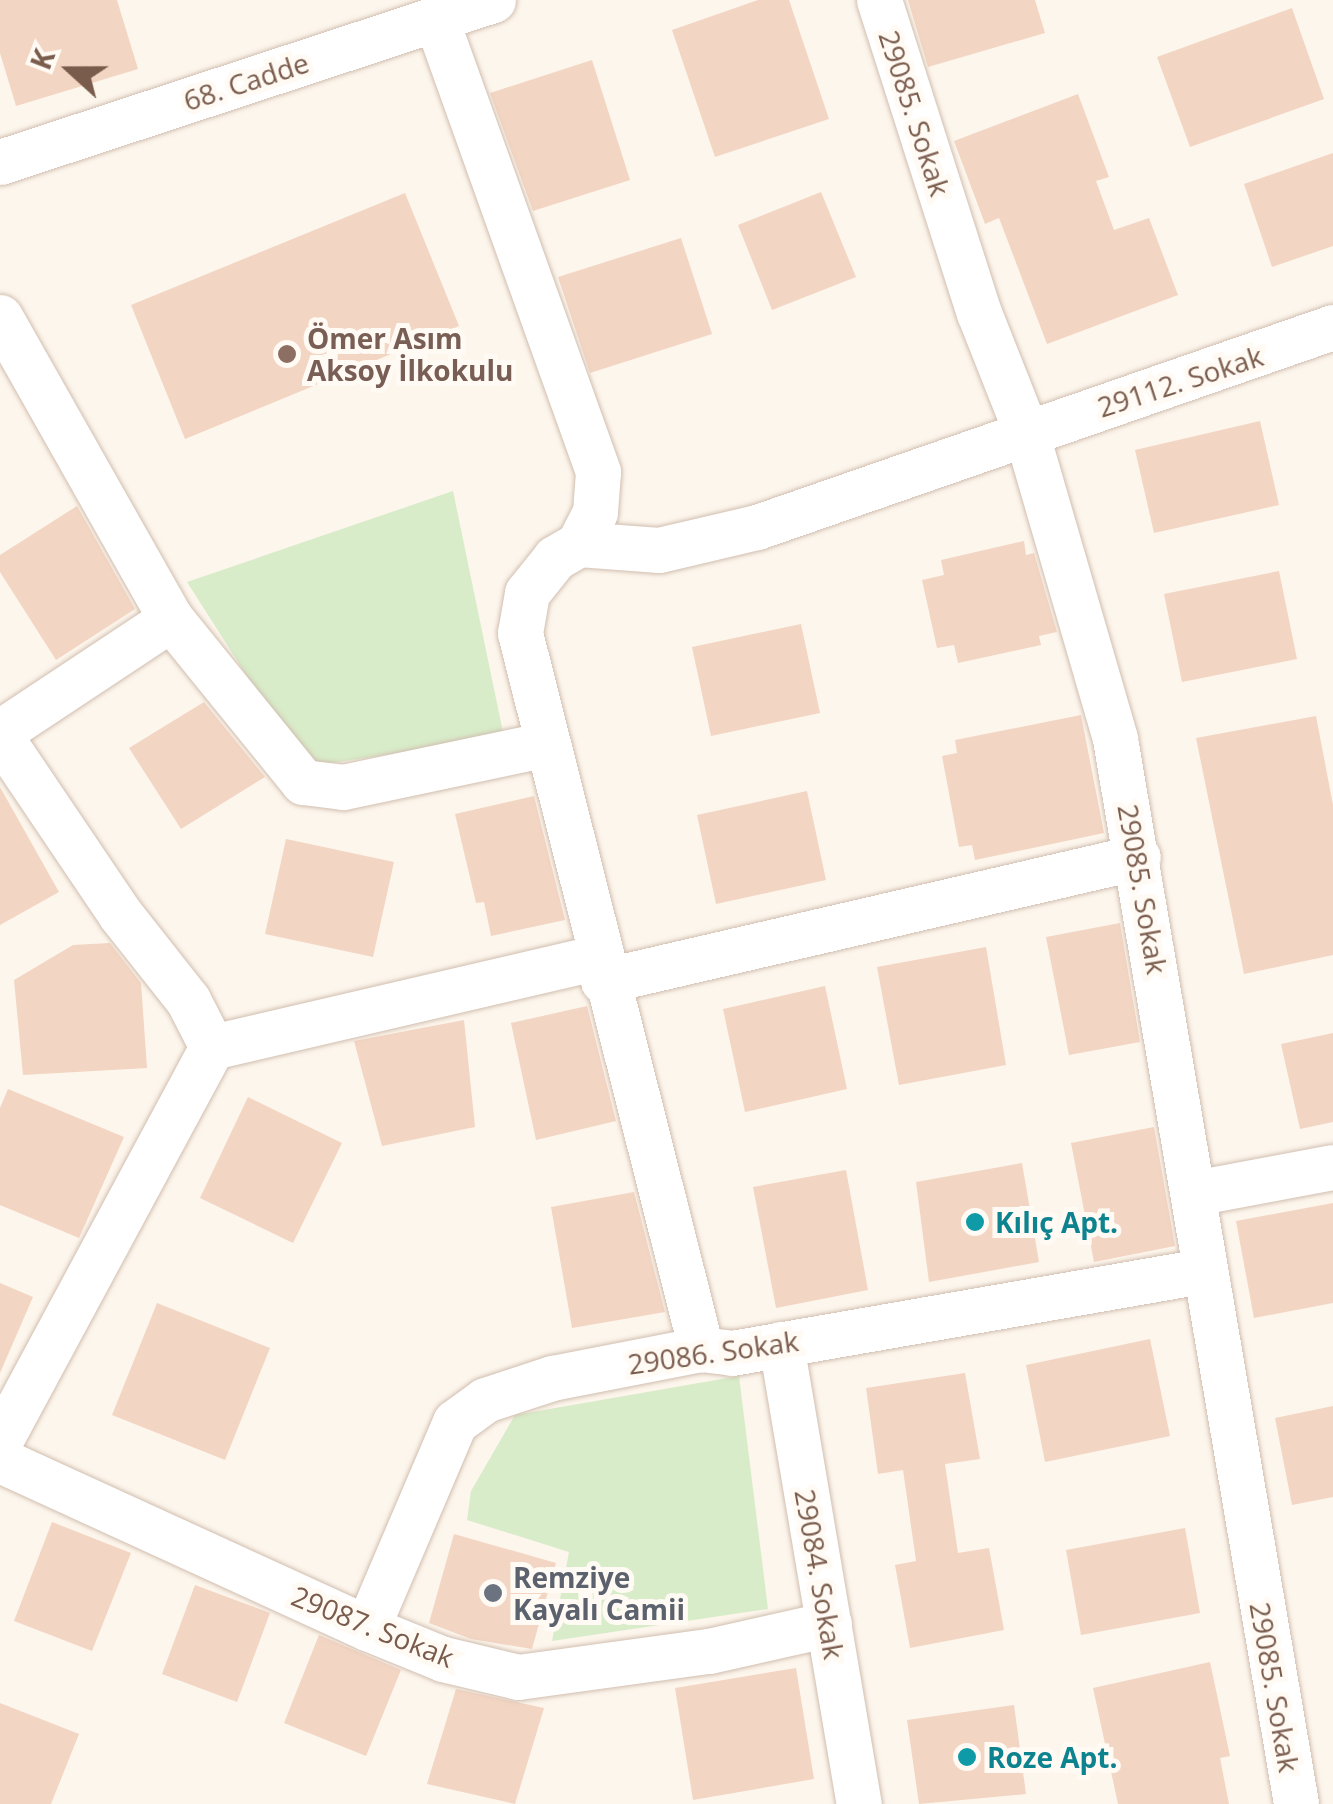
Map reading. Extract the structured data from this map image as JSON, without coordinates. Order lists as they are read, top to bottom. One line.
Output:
{"streets":{"street":["68. Cadde","29085. Sokak","29112. Sokak","29086. Sokak","29084. Sokak","29087. Sokak"]},"crossings":[["29085. Sokak","29112. Sokak"],["29085. Sokak","29086. Sokak"],["29086. Sokak","29084. Sokak"],["29086. Sokak","29087. Sokak"],["29084. Sokak","29087. Sokak"]],"places":["Ömer Asım Aksoy İlkokulu","Kılıç Apt.","Remziye Kayalı Camii","Roze Apt."],"north":"left"}
